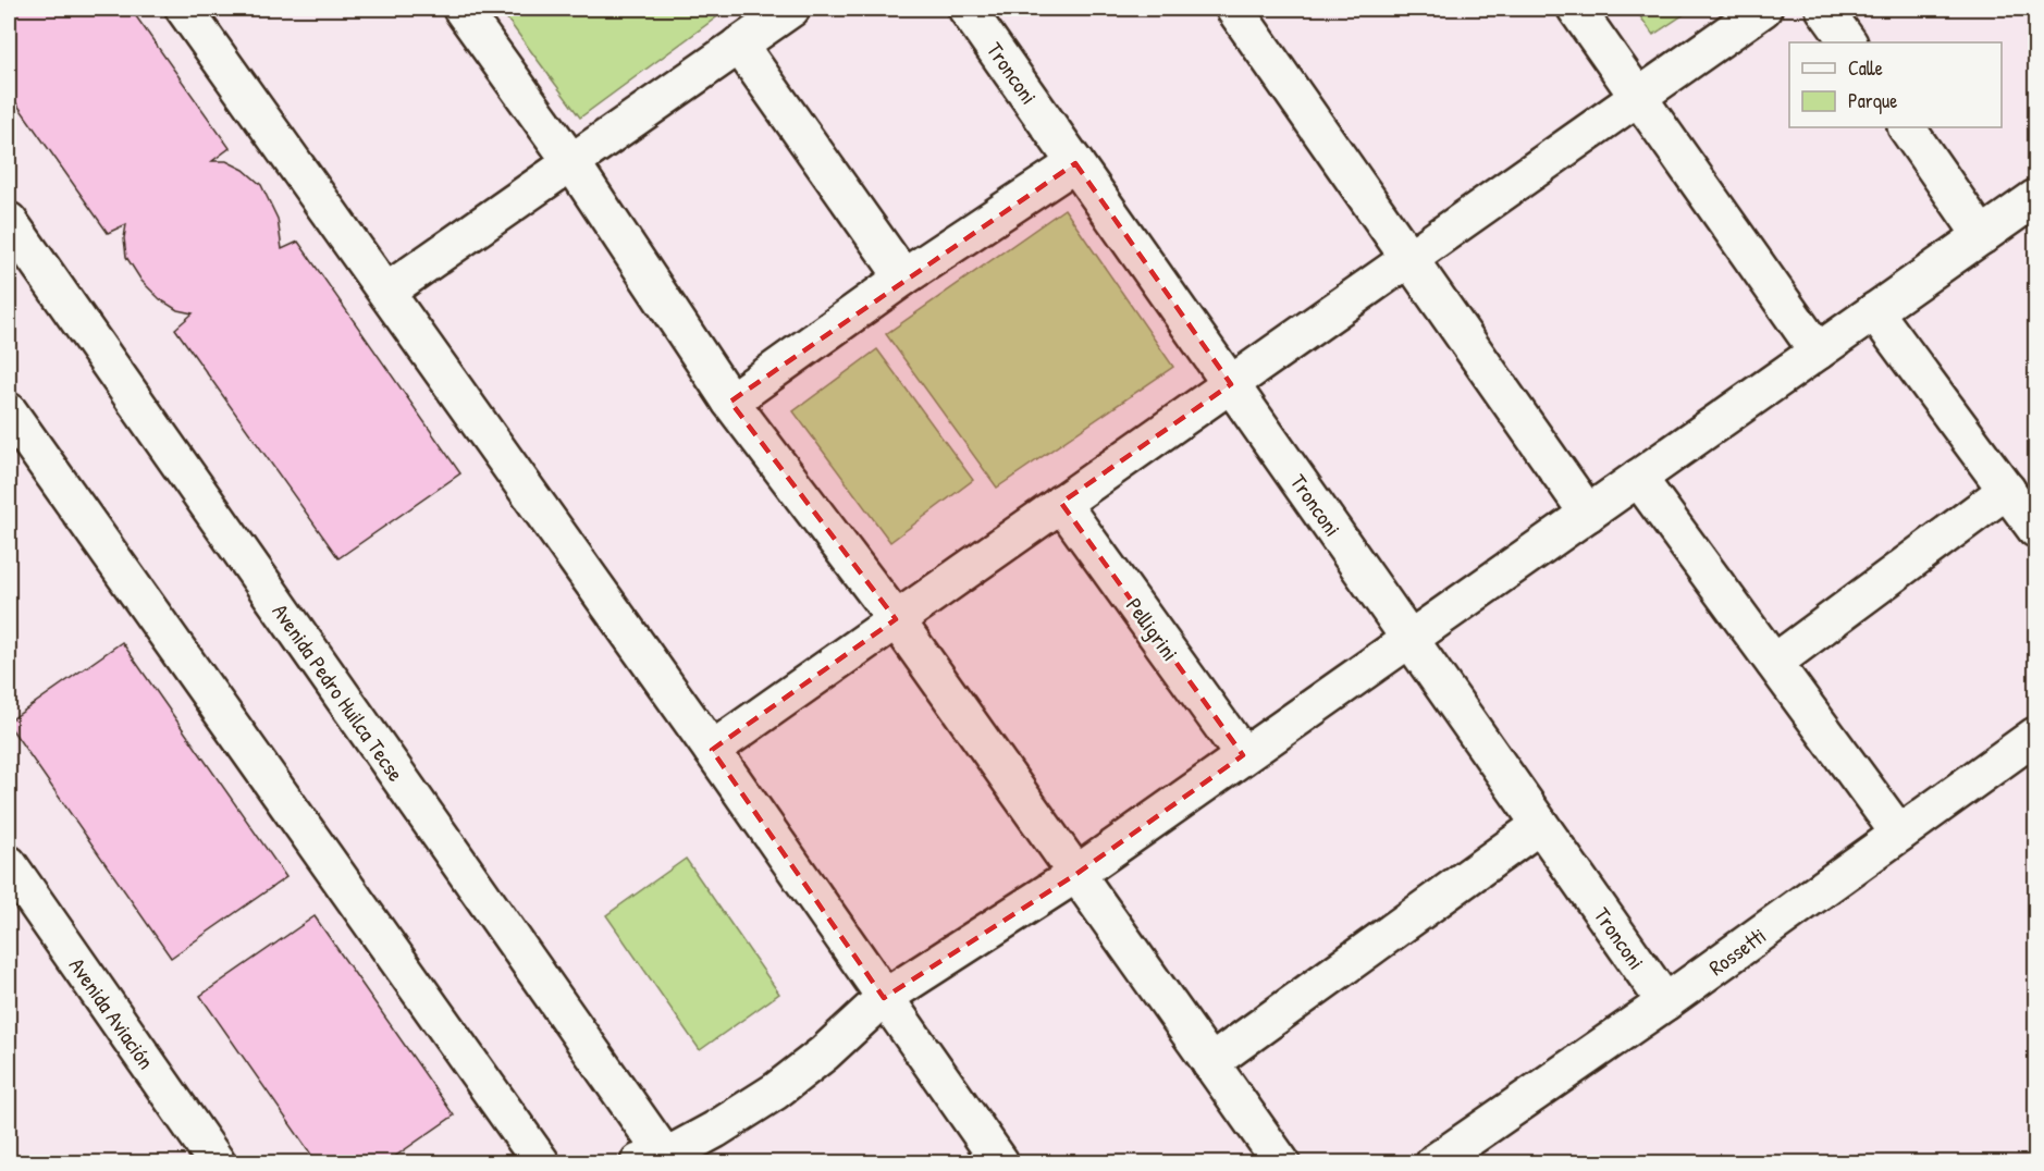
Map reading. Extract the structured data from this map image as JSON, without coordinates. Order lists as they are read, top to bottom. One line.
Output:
{"streets":{"street":["Tronconi","Pelligrini","Avenida Pedro Huilca Tecse","Rossetti","Avenida Aviación"]},"crossings":[["Tronconi","Rossetti"]],"legend":["Calle","Parque"]}
